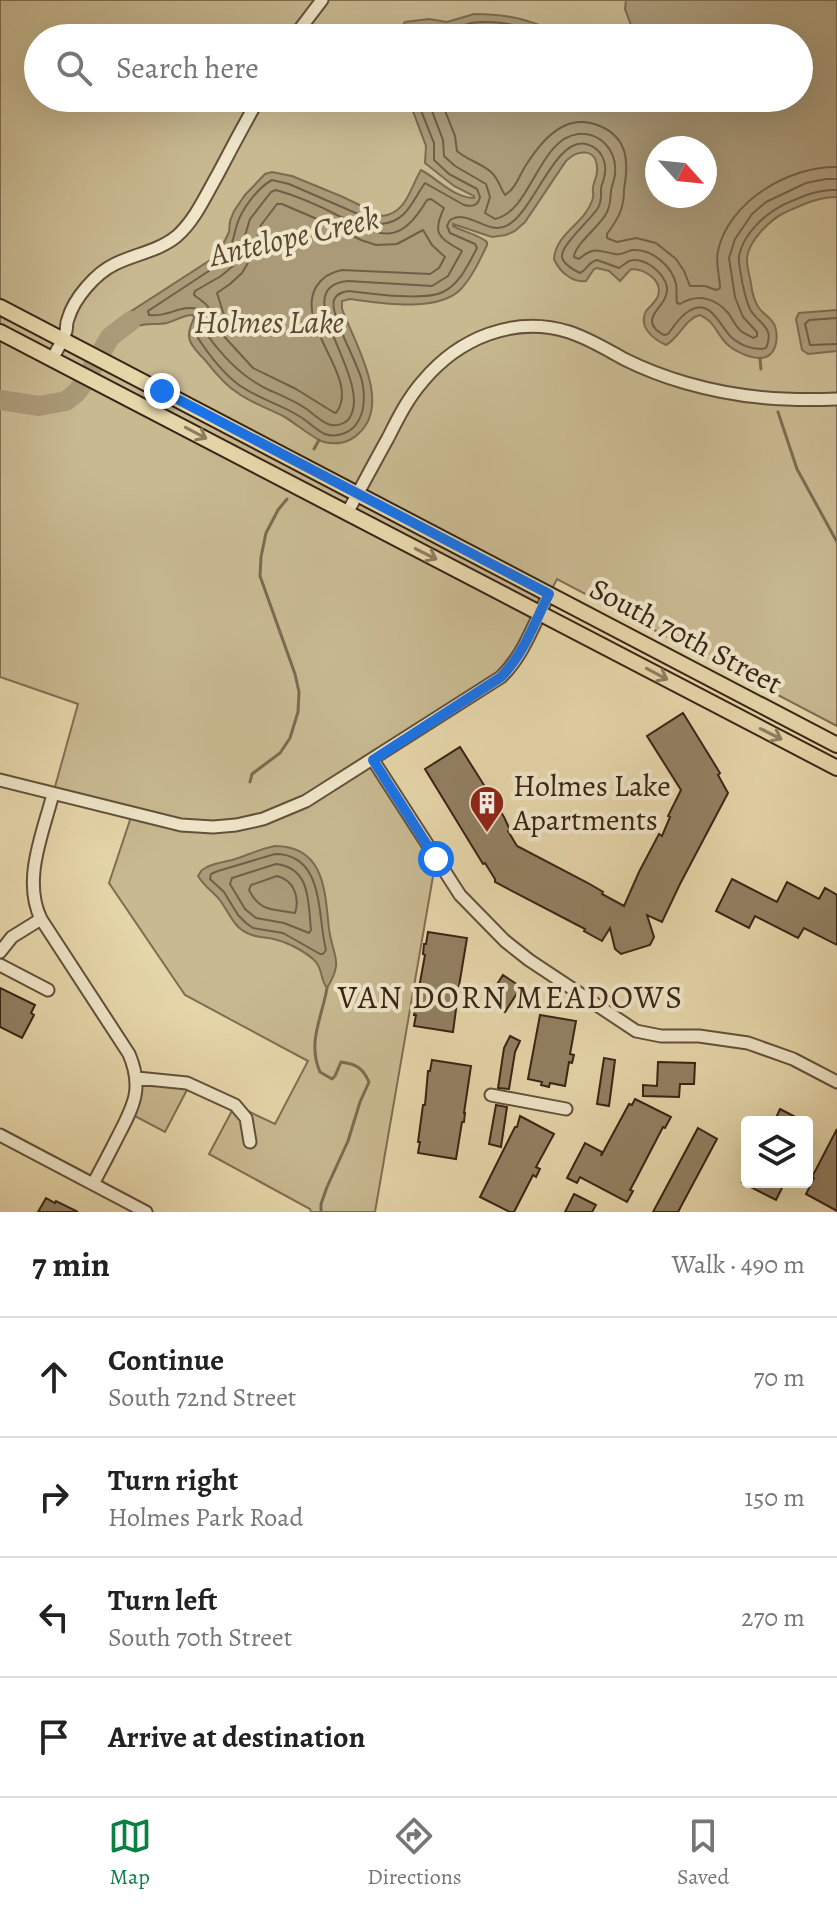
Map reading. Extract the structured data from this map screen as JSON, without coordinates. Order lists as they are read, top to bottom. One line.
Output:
{"streets":{"main road":["South 70th Street"]},"districts":["VAN DORN MEADOWS"],"water":["Antelope Creek","Holmes Lake"],"places":{"building":["Holmes Lake Apartments"]},"north":"bottom right","page":{"search":"Search here","heading":["7 min","Walk · 490 m"],"list":[["Continue","South 72nd Street","70 m"],["Turn right","Holmes Park Road","150 m"],["Turn left","South 70th Street","270 m"],"Arrive at destination"],"nav":["Map","Directions","Saved"]}}
